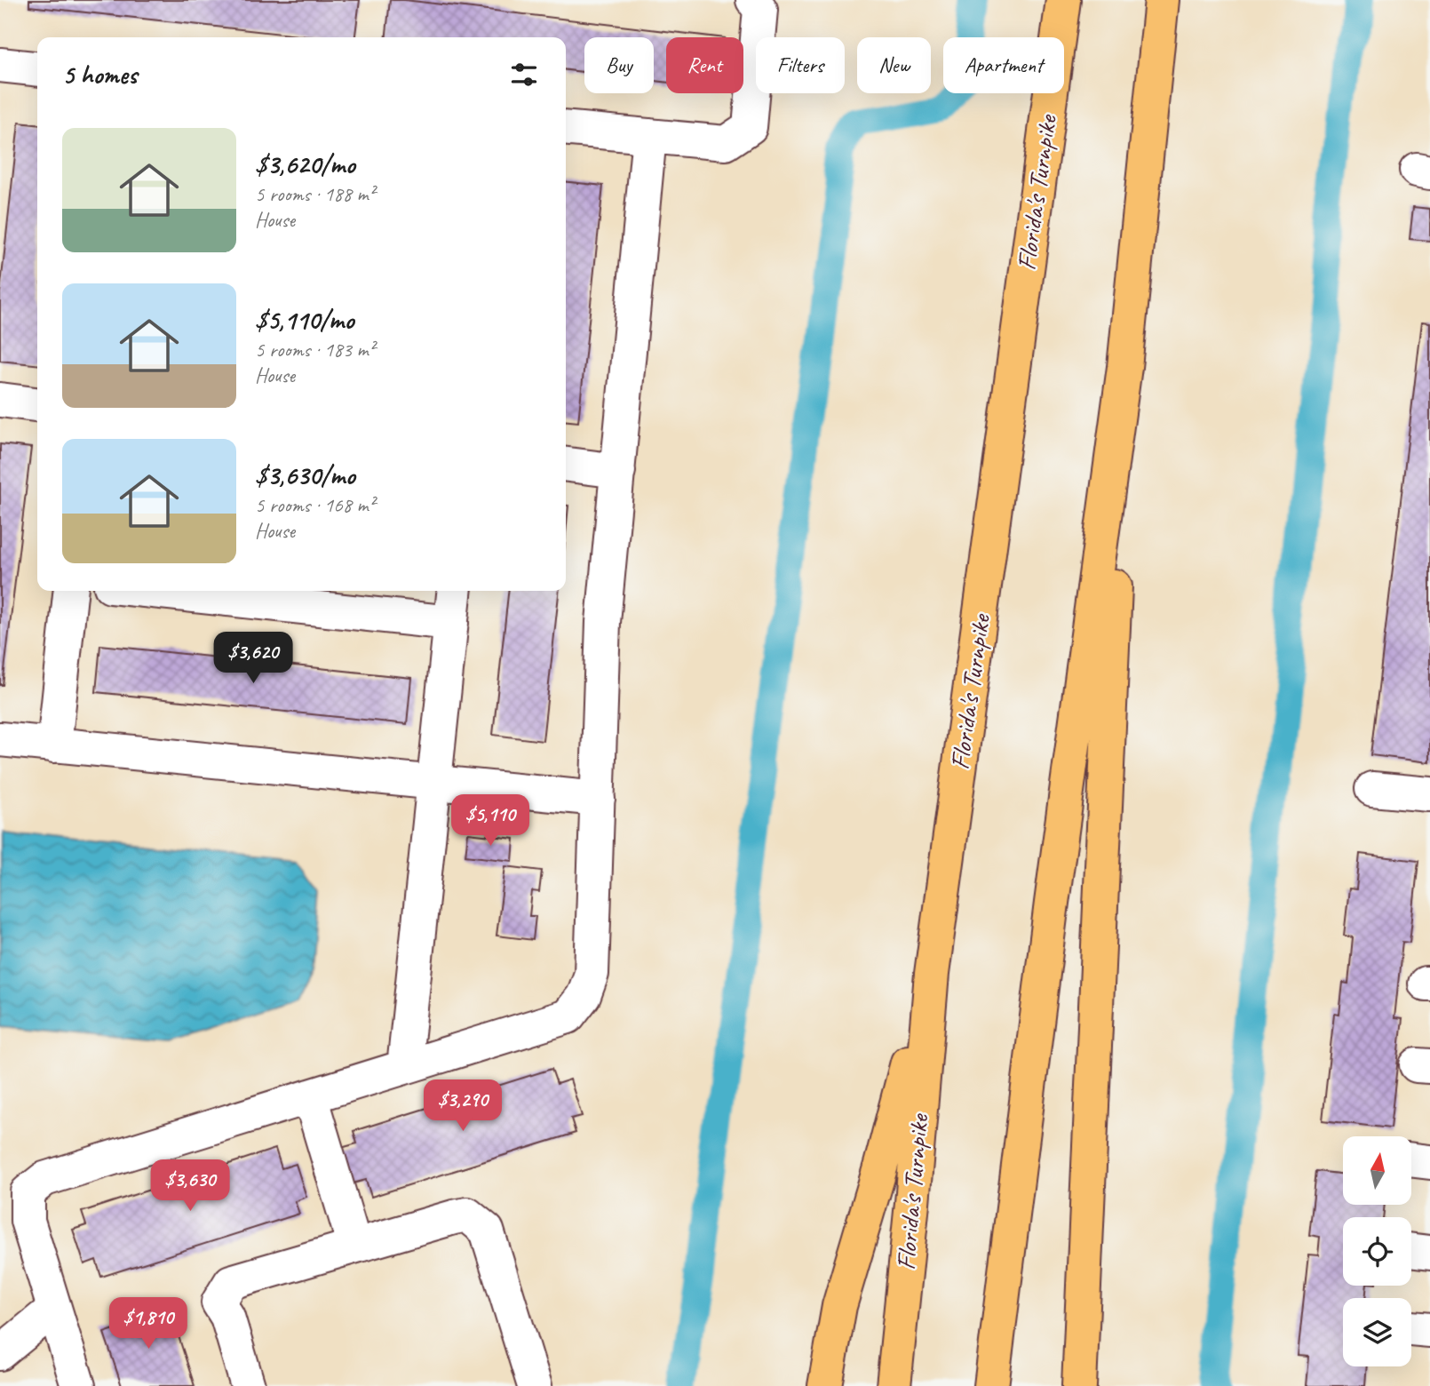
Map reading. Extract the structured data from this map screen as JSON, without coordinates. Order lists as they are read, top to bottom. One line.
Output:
{"streets":{"highway":["Florida's Turnpike"]},"north":"top","page":{"chip":["Buy","Rent","Filters","New","Apartment"],"heading":"5 homes","list":[{"name":"$3,620/mo","note":"5 rooms · 188 m² · House"},{"name":"$5,110/mo","note":"5 rooms · 183 m² · House"},{"name":"$3,630/mo","note":"5 rooms · 168 m² · House"}],"price":["$3,620","$5,110","$3,290","$3,630","$1,810"]}}
